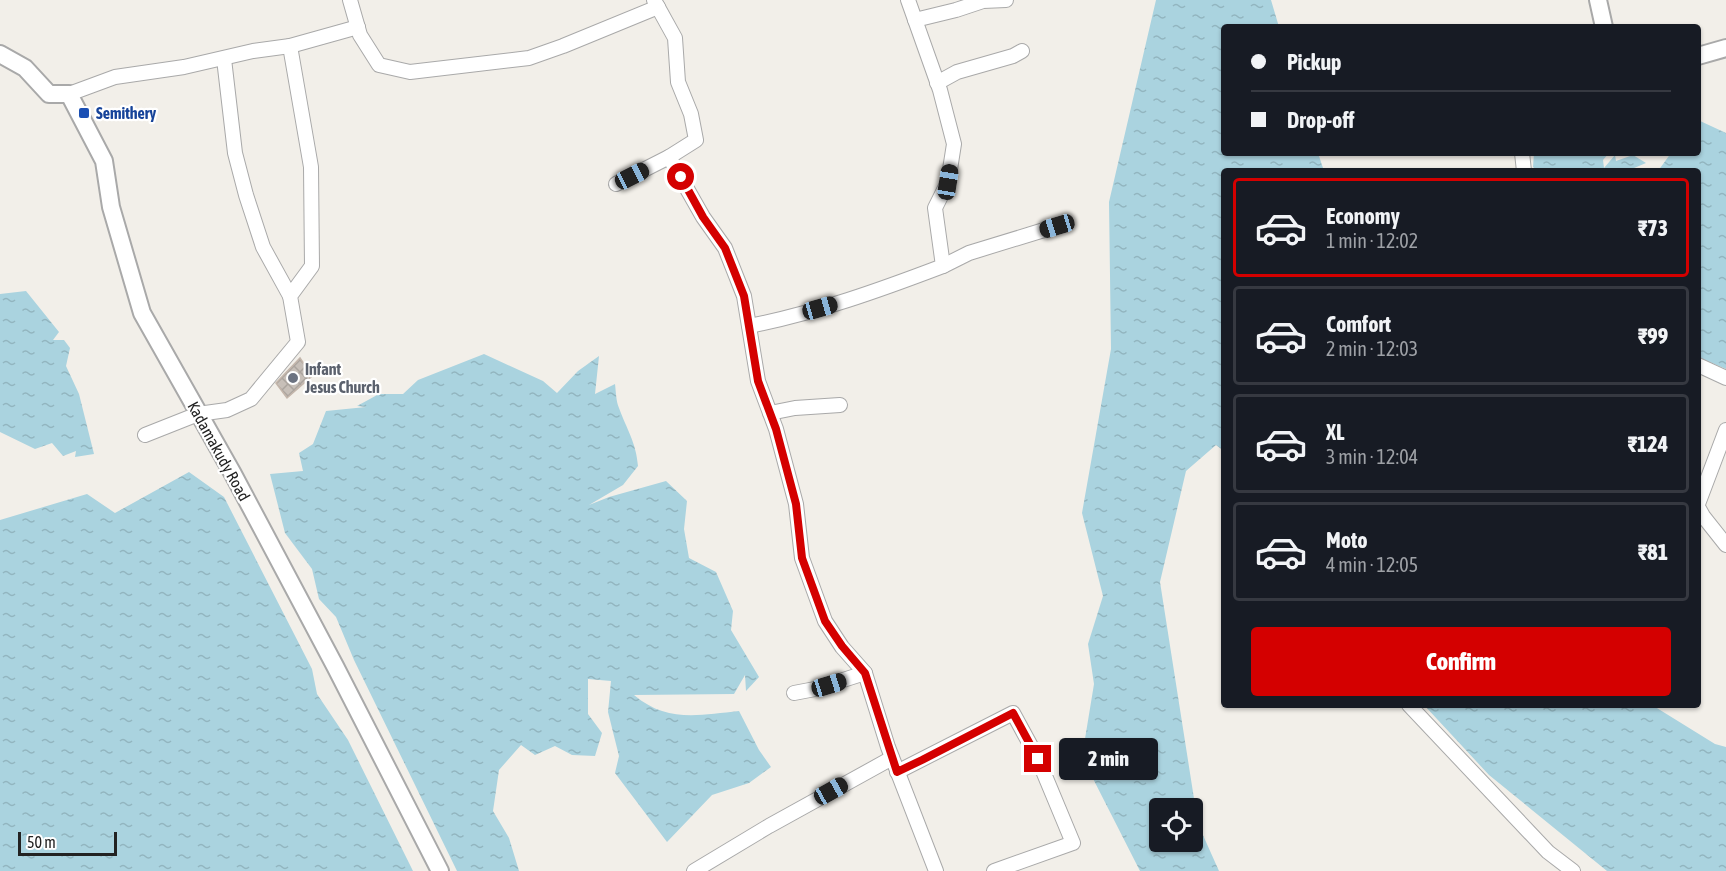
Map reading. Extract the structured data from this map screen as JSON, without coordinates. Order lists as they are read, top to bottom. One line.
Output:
{"streets":{"street":["Kadamakudy Road"]},"places":{"transit":["Semithery"],"other":["Infant Jesus Church"]},"scale_bar":"50 m","page":{"banner":["Pickup","Drop-off"],"list":[{"name":"Economy","note":"1 min · 12:02","value":"₹73"},{"name":"Comfort","note":"2 min · 12:03","value":"₹99"},{"name":"XL","note":"3 min · 12:04","value":"₹124"},{"name":"Moto","note":"4 min · 12:05","value":"₹81"}],"buttons":"Confirm","bubble":"2 min","scale":"50 m"}}
